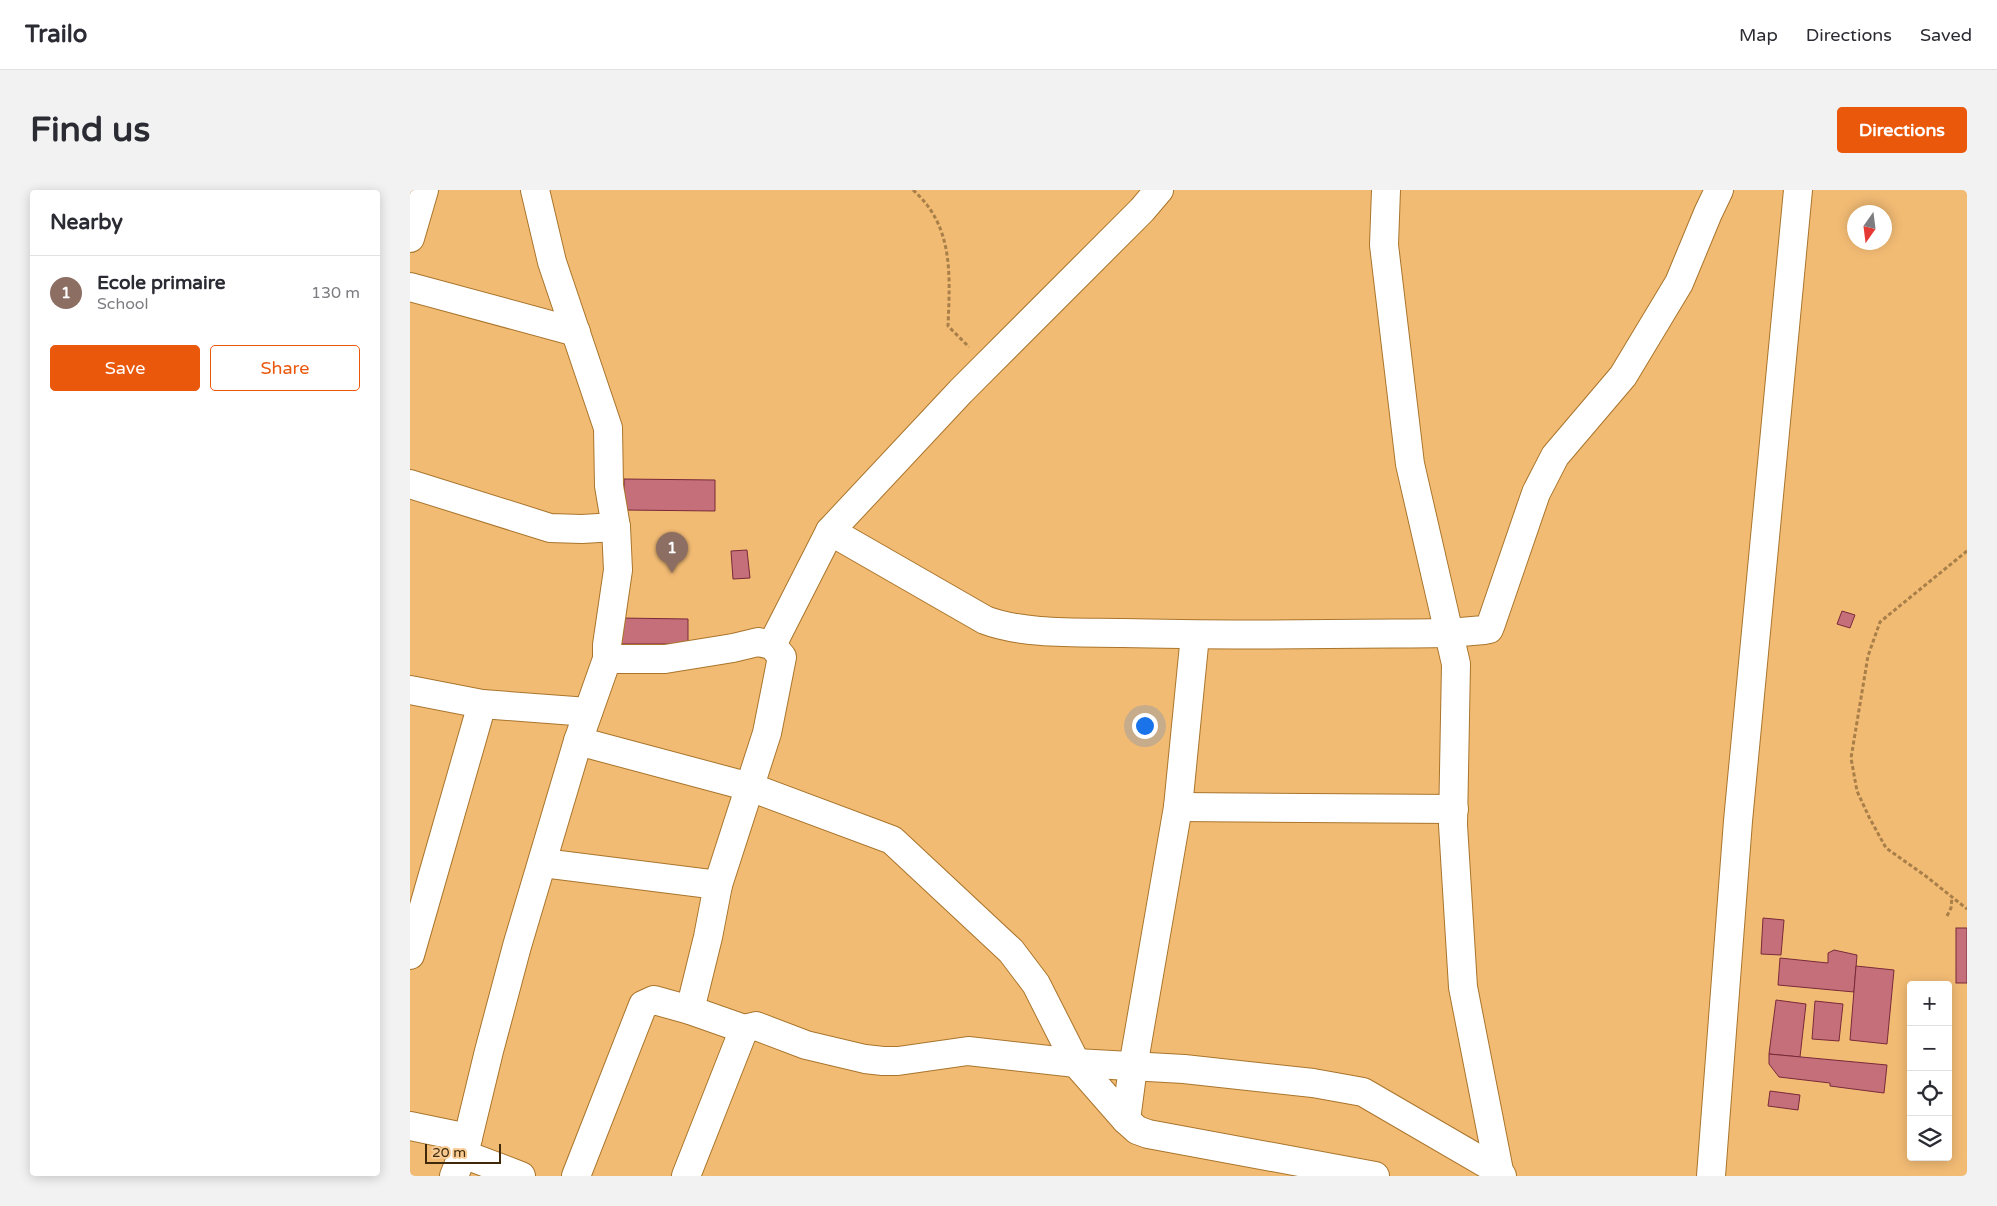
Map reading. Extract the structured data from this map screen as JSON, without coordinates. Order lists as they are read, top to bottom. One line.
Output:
{"scale_bar":"20 m","north":"bottom","page":{"header":"Trailo","nav":["Map","Directions","Saved"],"buttons":["Directions",["Save","Share"]],"title":"Find us","heading":"Nearby","list":[{"mark":"1","name":"Ecole primaire","note":"School","value":"130 m"}],"pins":"1","map_buttons":["+","−"],"scale":"20 m"}}
